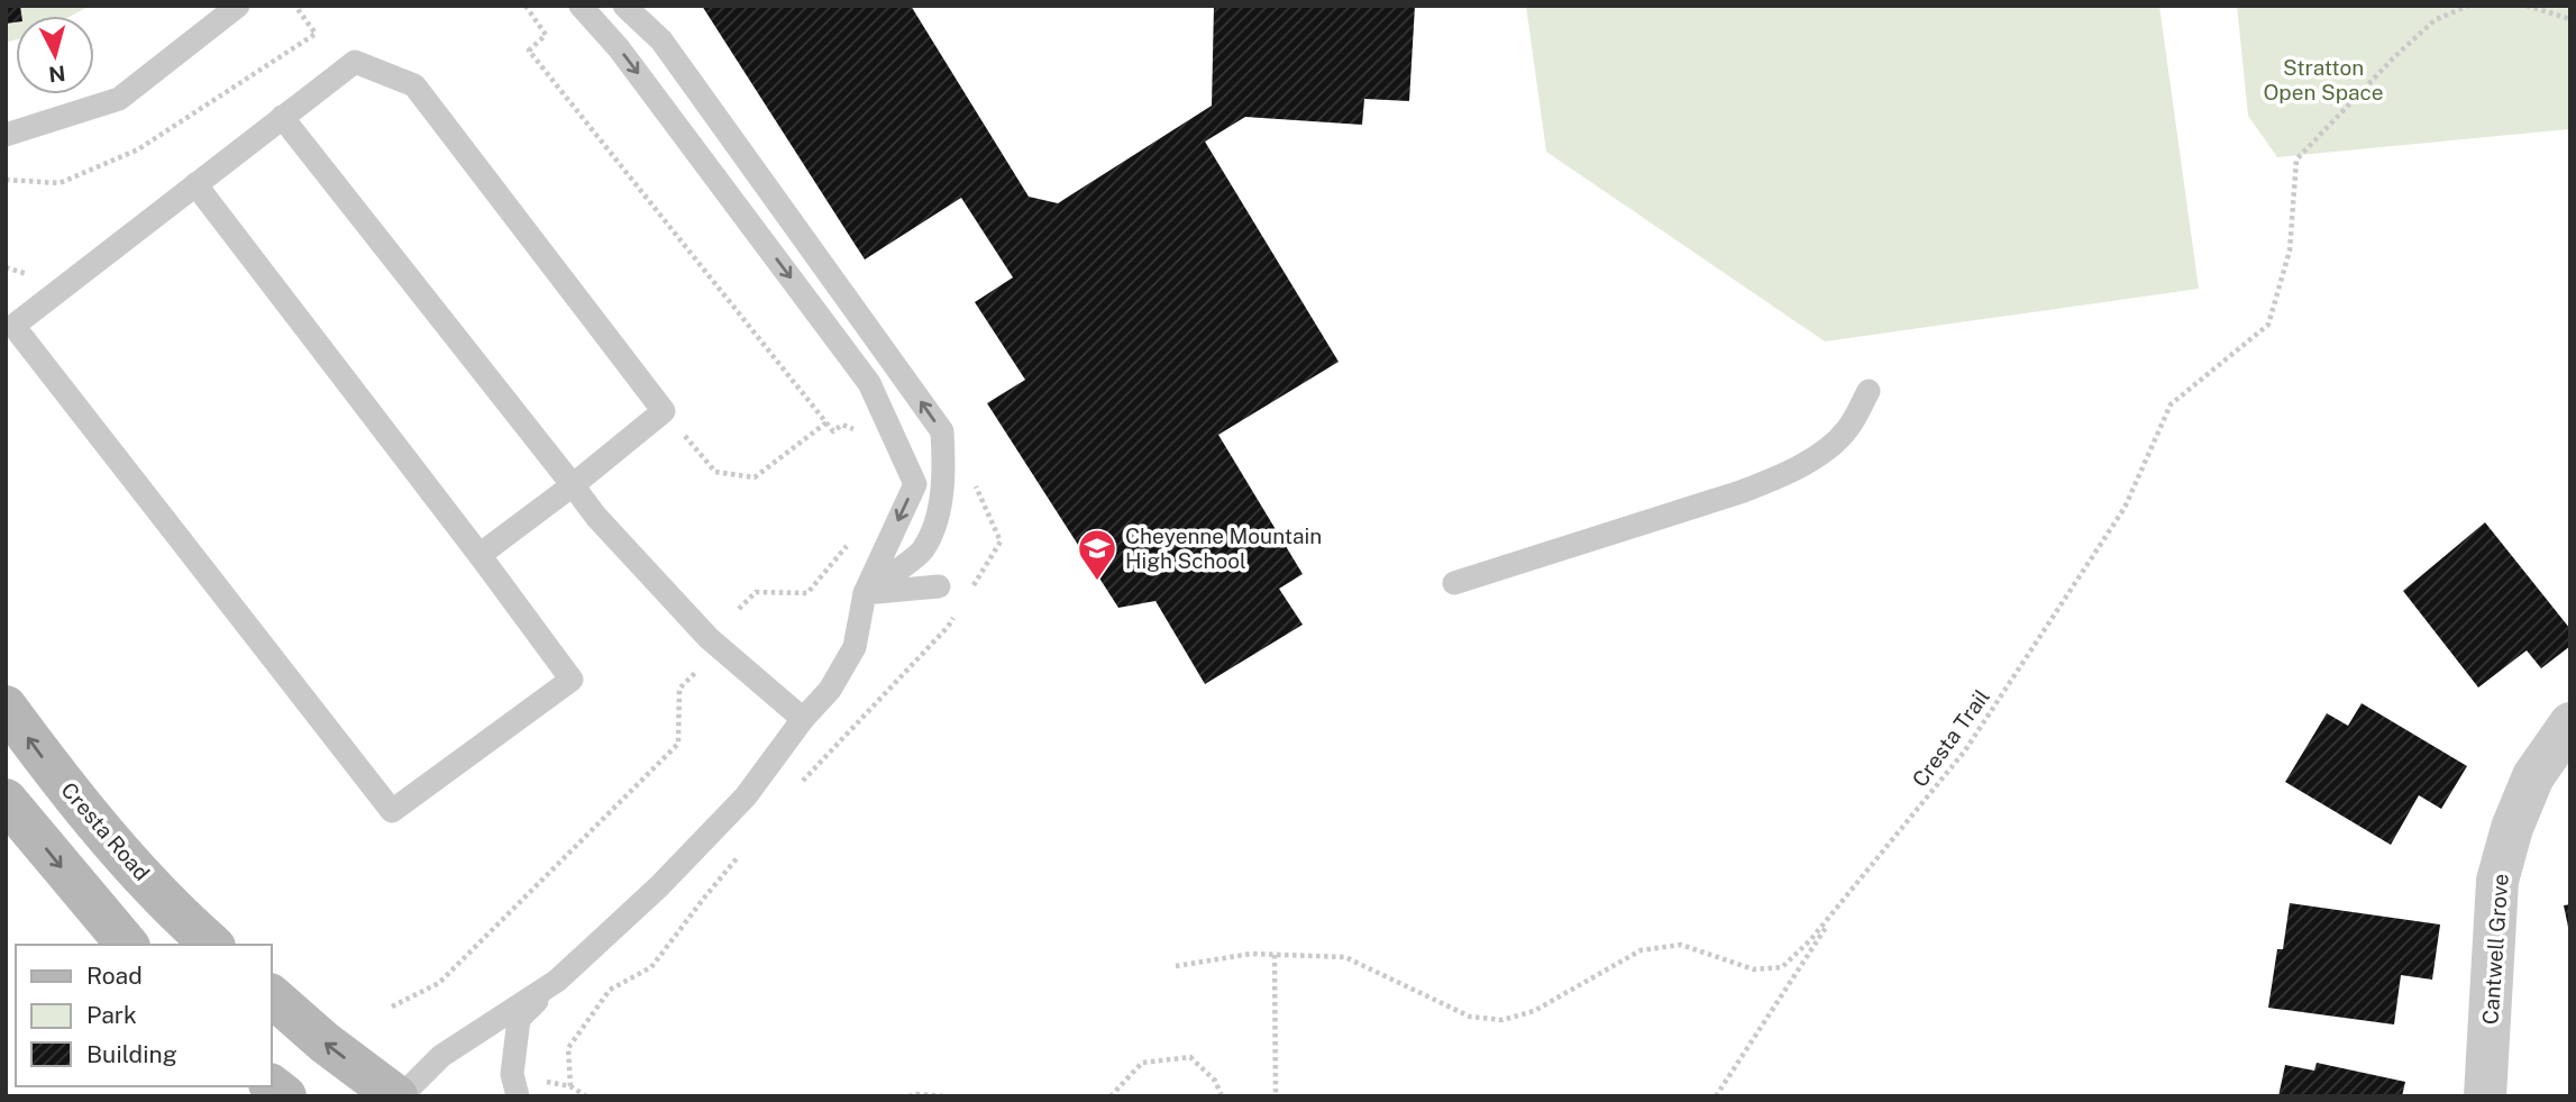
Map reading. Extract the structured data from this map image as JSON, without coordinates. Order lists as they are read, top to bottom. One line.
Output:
{"streets":{"main road":["Cresta Road"],"street":["Cantwell Grove"],"path":["Cresta Trail"]},"parks":["Stratton Open Space"],"places":{"school or university":["Cheyenne Mountain High School"]},"legend":["Road","Park","Building"],"north":"bottom"}
